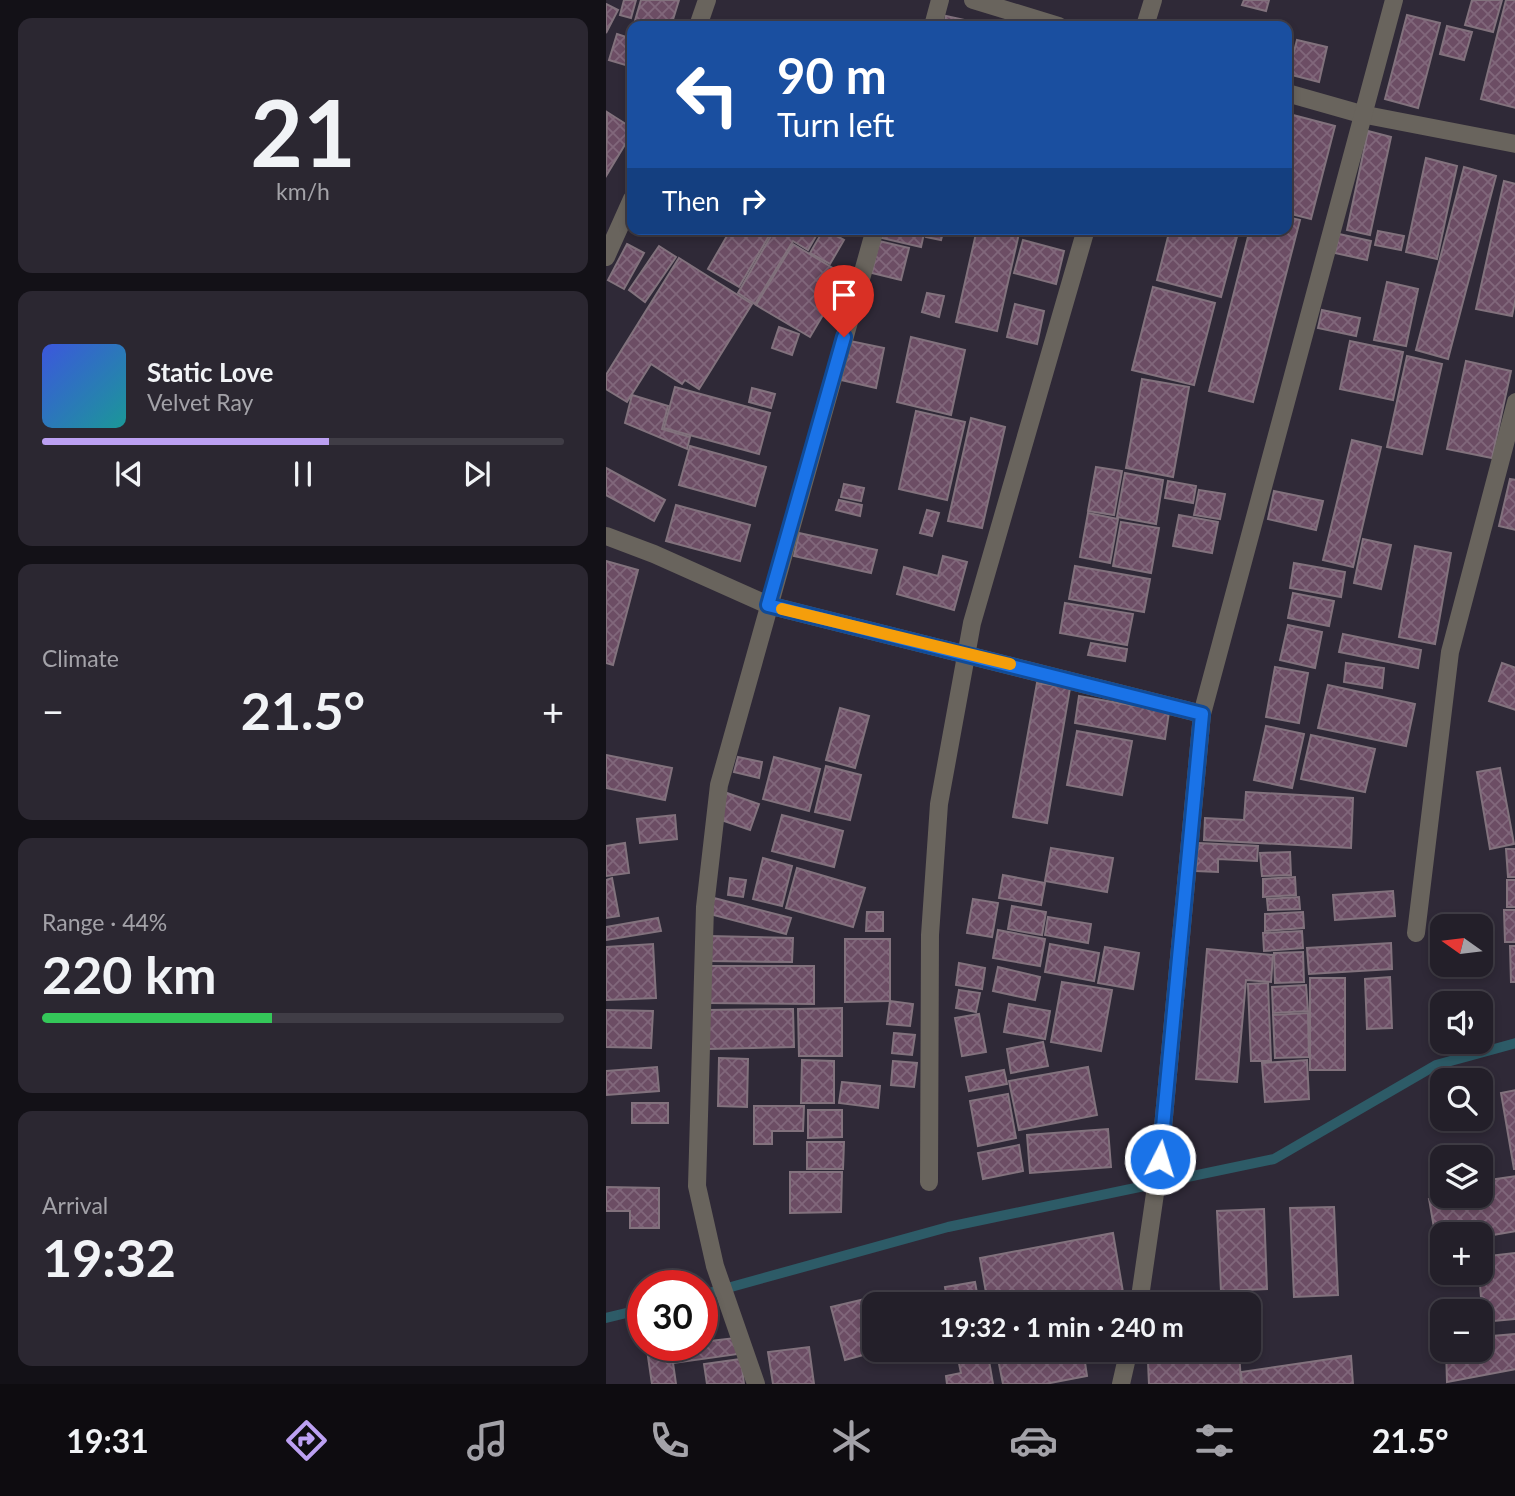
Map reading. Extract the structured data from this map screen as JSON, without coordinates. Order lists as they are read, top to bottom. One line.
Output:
{"north":"left","page":{"tile":[["21","km/h"],"Climate",["Range · 44%","220 km"],["Arrival","19:32"]],"turn":["90 m","Turn left"],"then":"Then","song":["Static Love","Velvet Ray"],"heat":["−","21.5°","+"],"map_buttons":["+","−"],"limit":"30","trip":"19:32 · 1 min · 240 m","tabs":["19:31","21.5°"]}}
